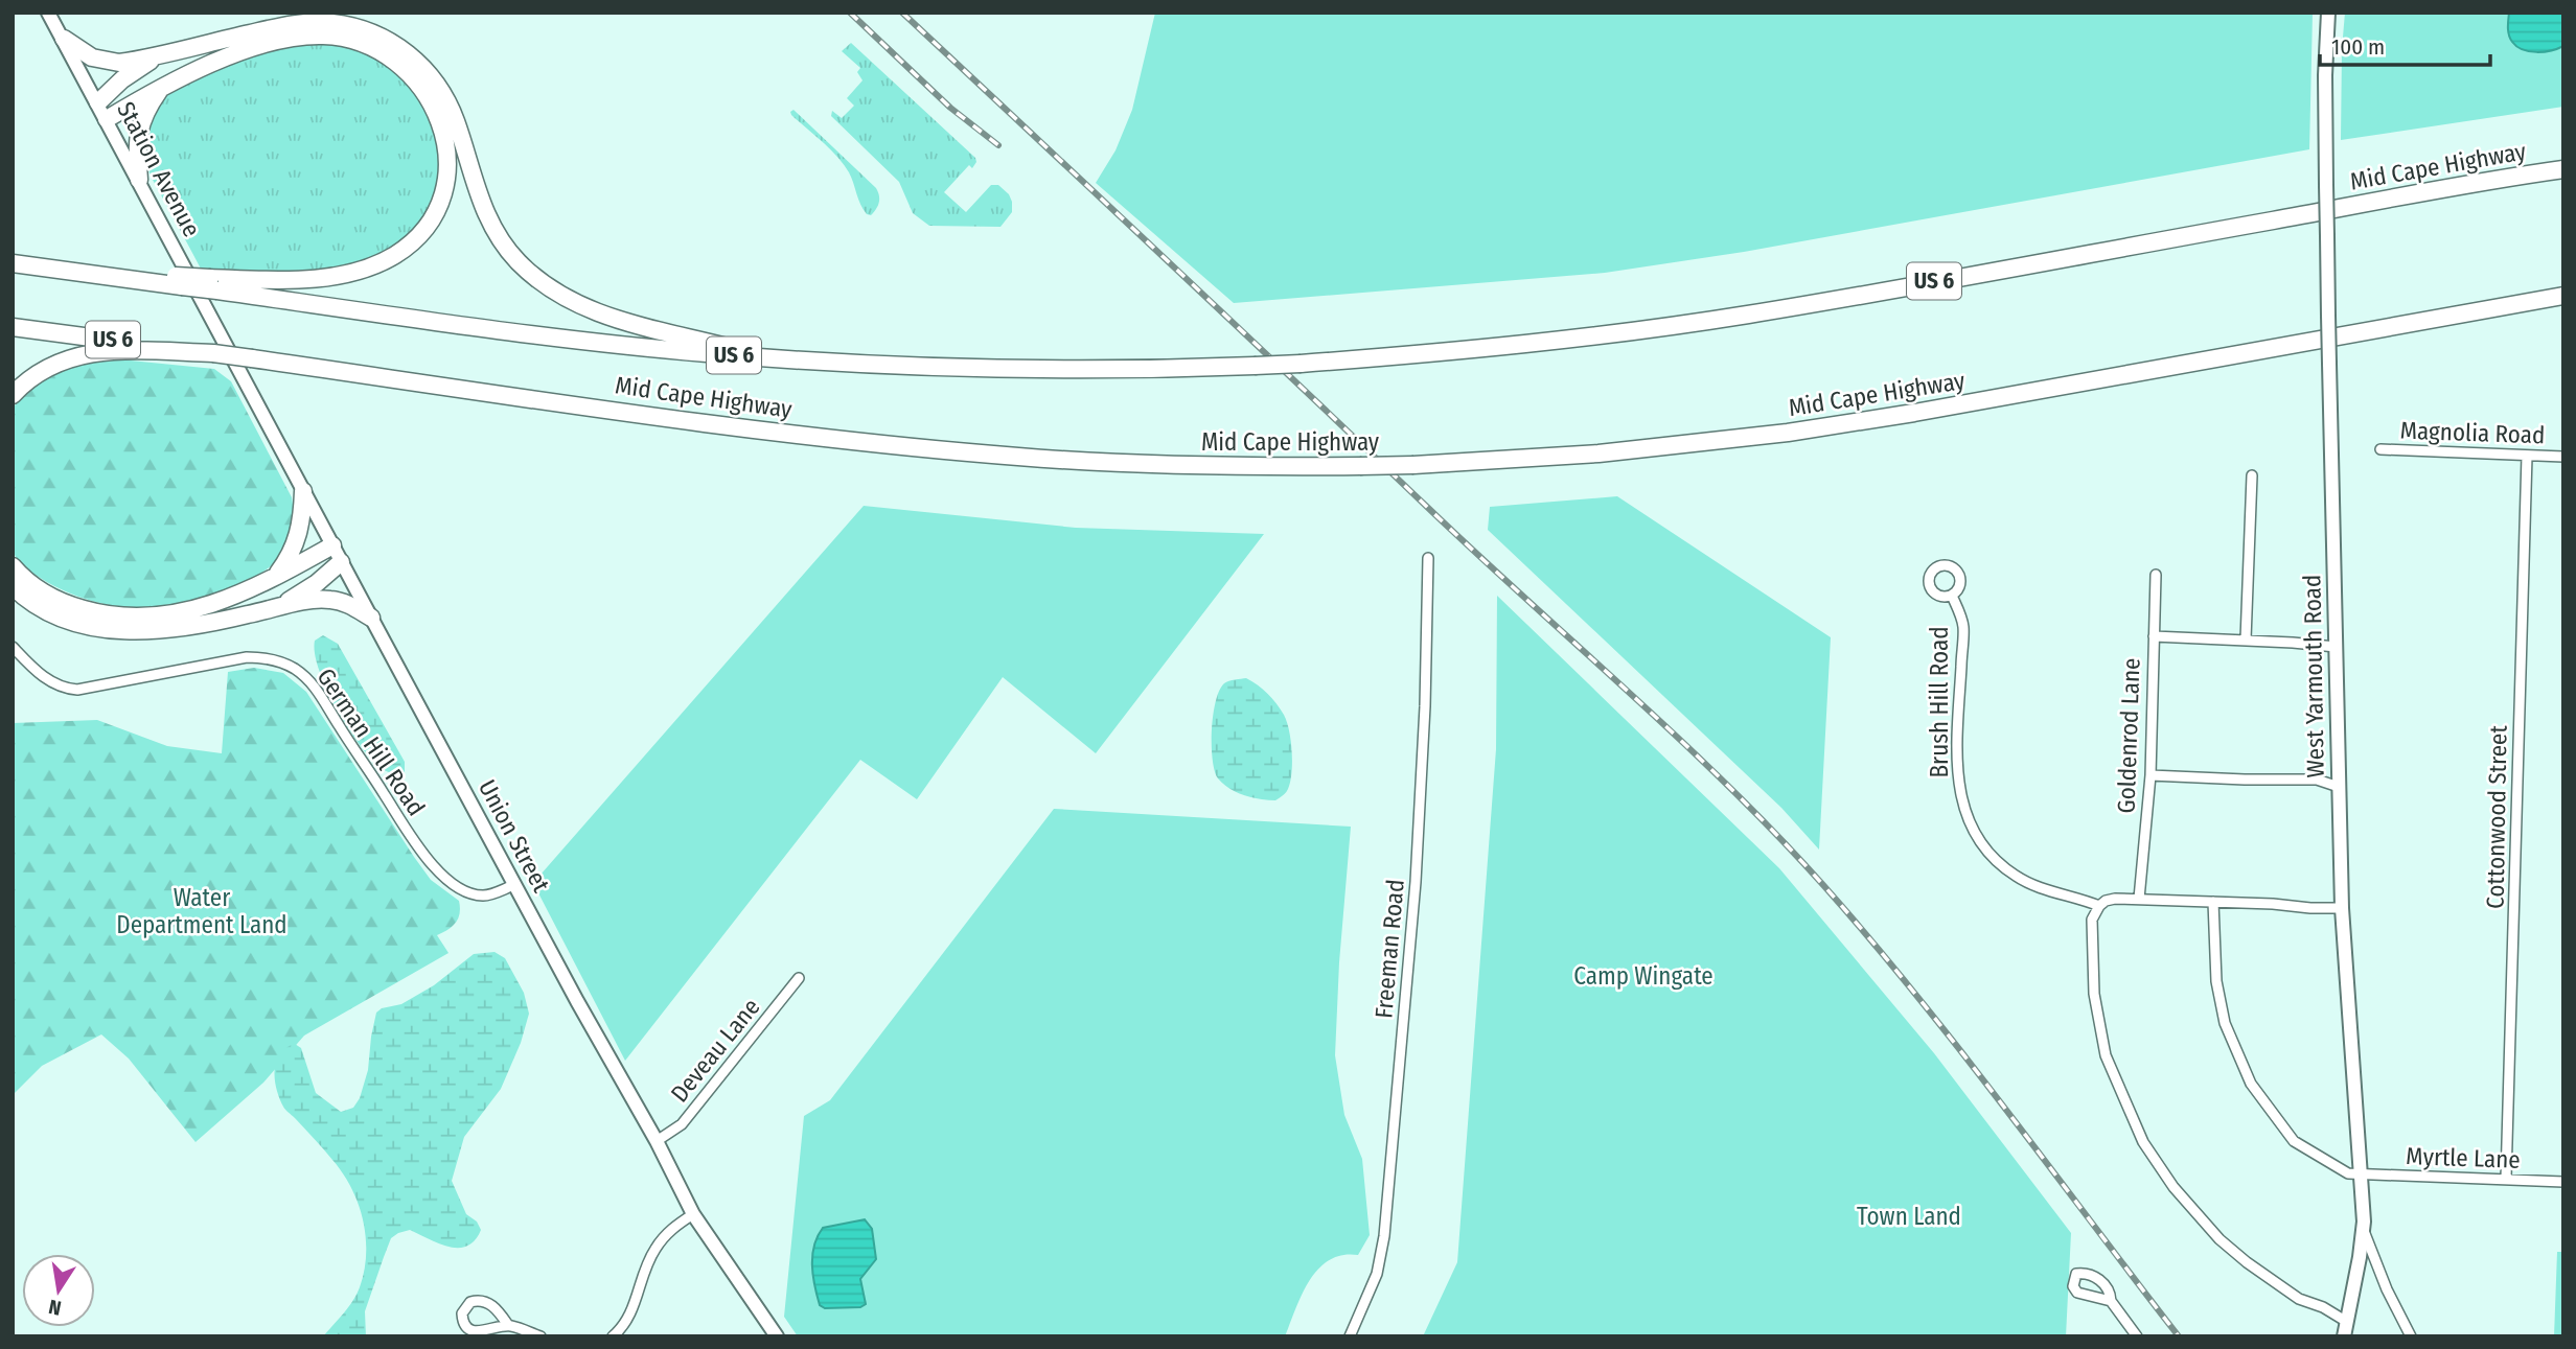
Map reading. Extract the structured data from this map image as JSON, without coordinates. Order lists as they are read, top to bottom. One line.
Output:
{"streets":{"highway":["Mid Cape Highway","US 6"],"main road":["Station Avenue","West Yarmouth Road","Union Street"],"street":["Magnolia Road","Brush Hill Road","Goldenrod Lane","German Hill Road","Cottonwood Street","Freeman Road","Deveau Lane","Myrtle Lane"]},"crossings":[["Mid Cape Highway","Station Avenue"],["Mid Cape Highway","Union Street"],["Station Avenue","Union Street"],["Magnolia Road","Cottonwood Street"],["West Yarmouth Road","Myrtle Lane"],["German Hill Road","Union Street"],["Cottonwood Street","Myrtle Lane"],["Union Street","Deveau Lane"]],"parks":["Water Department Land","Camp Wingate","Town Land"],"scale_bar":"100 m","north":"bottom"}
